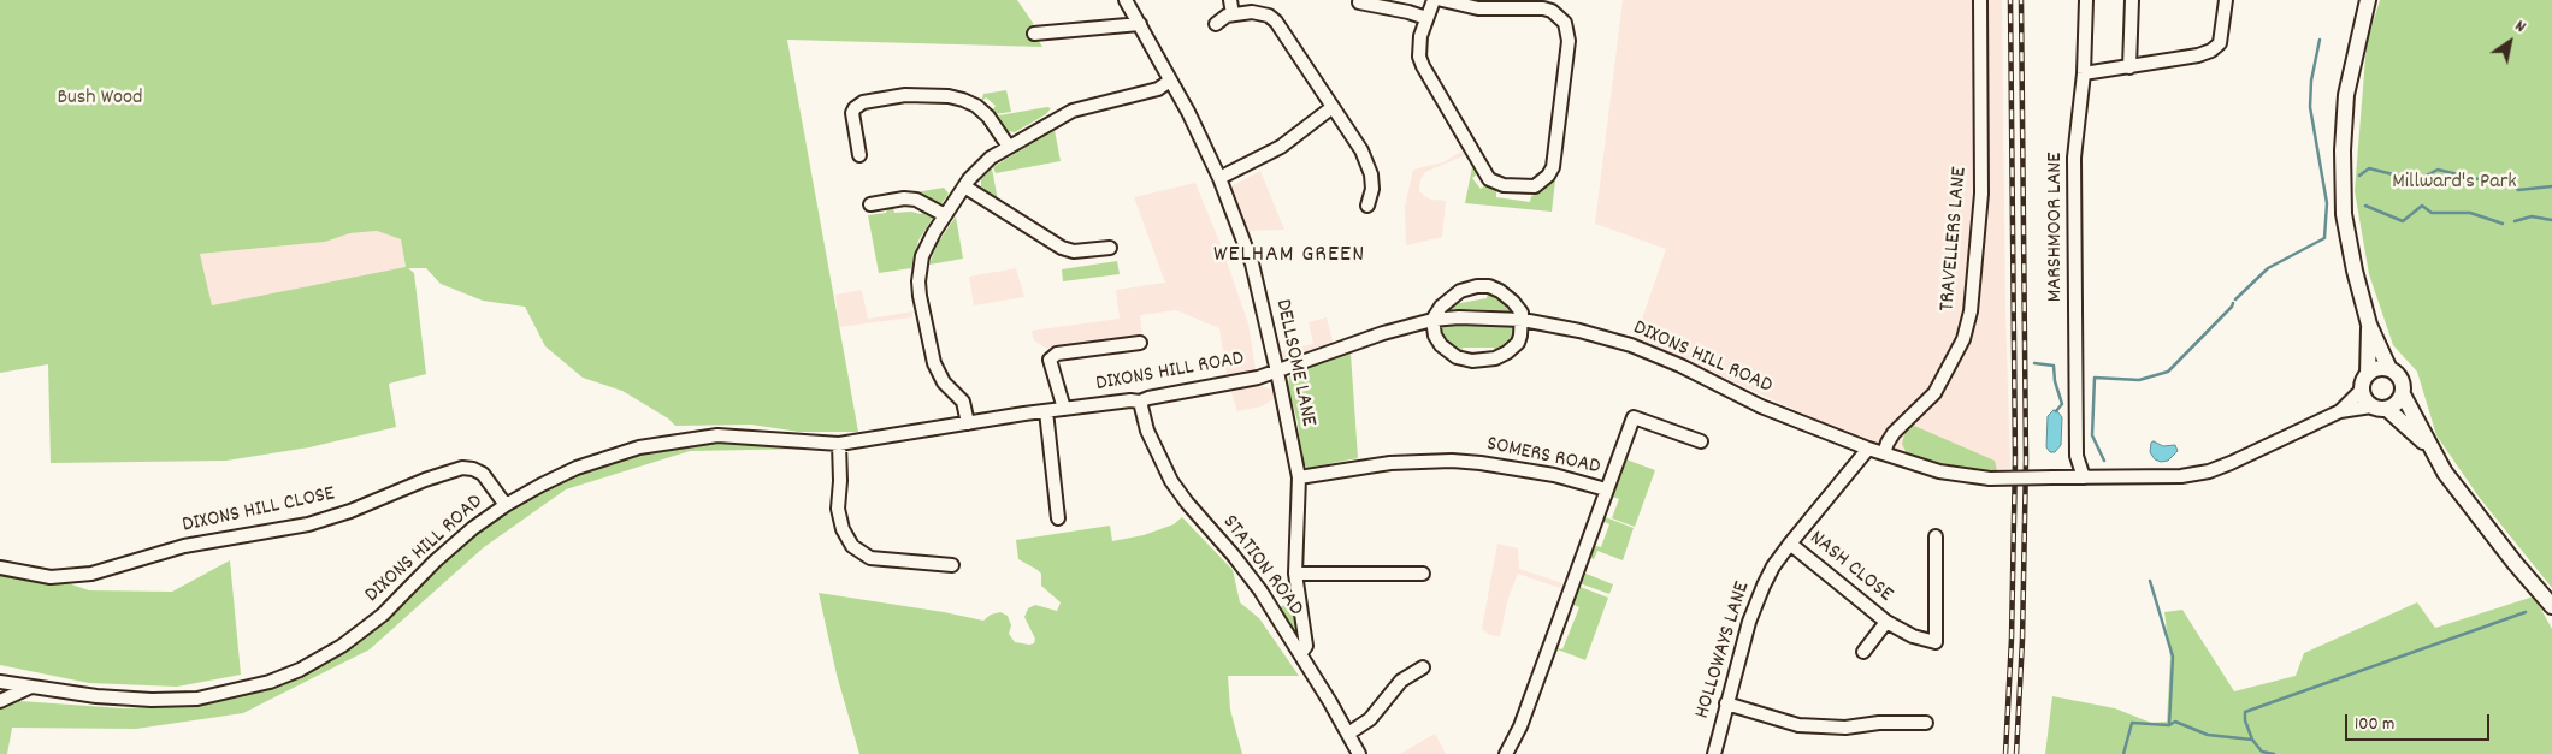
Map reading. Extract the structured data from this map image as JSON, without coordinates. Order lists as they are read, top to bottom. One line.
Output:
{"streets":{"street":["MARSHMOOR LANE","TRAVELLERS LANE","DIXONS HILL ROAD","DELLSOME LANE","SOMERS ROAD","DIXONS HILL CLOSE","STATION ROAD","NASH CLOSE","HOLLOWAYS LANE"]},"crossings":[["MARSHMOOR LANE","DIXONS HILL ROAD"],["TRAVELLERS LANE","DIXONS HILL ROAD"],["DIXONS HILL ROAD","DELLSOME LANE"],["DIXONS HILL ROAD","DIXONS HILL CLOSE"],["DIXONS HILL ROAD","STATION ROAD"],["DIXONS HILL ROAD","HOLLOWAYS LANE"],["DELLSOME LANE","SOMERS ROAD"],["DELLSOME LANE","STATION ROAD"],["NASH CLOSE","HOLLOWAYS LANE"]],"districts":["WELHAM GREEN"],"parks":["Bush Wood","Millward's Park"],"scale_bar":"100 m","north":"top right"}
